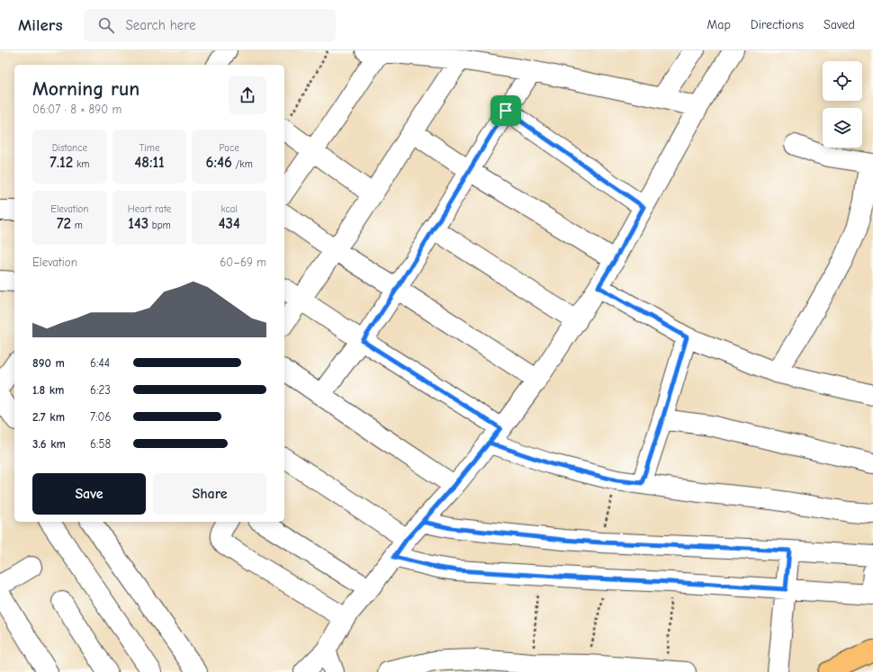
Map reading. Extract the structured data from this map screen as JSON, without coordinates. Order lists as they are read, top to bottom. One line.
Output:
{"page":{"header":"Milers","search":"Search here","nav":["Map","Directions","Saved"],"heading":["Morning run","06:07 · 8 × 890 m"],"stats":[["Distance","7.12 km"],["Time","48:11"],["Pace","6:46 /km"],["Elevation","72 m"],["Heart rate","143 bpm"],["kcal","434"]],"chart":["Elevation","60–69 m"],"list":[{"name":"890 m","note":"6:44"},{"name":"1.8 km","note":"6:23"},{"name":"2.7 km","note":"7:06"},{"name":"3.6 km","note":"6:58"}],"buttons":["Save","Share"]}}
